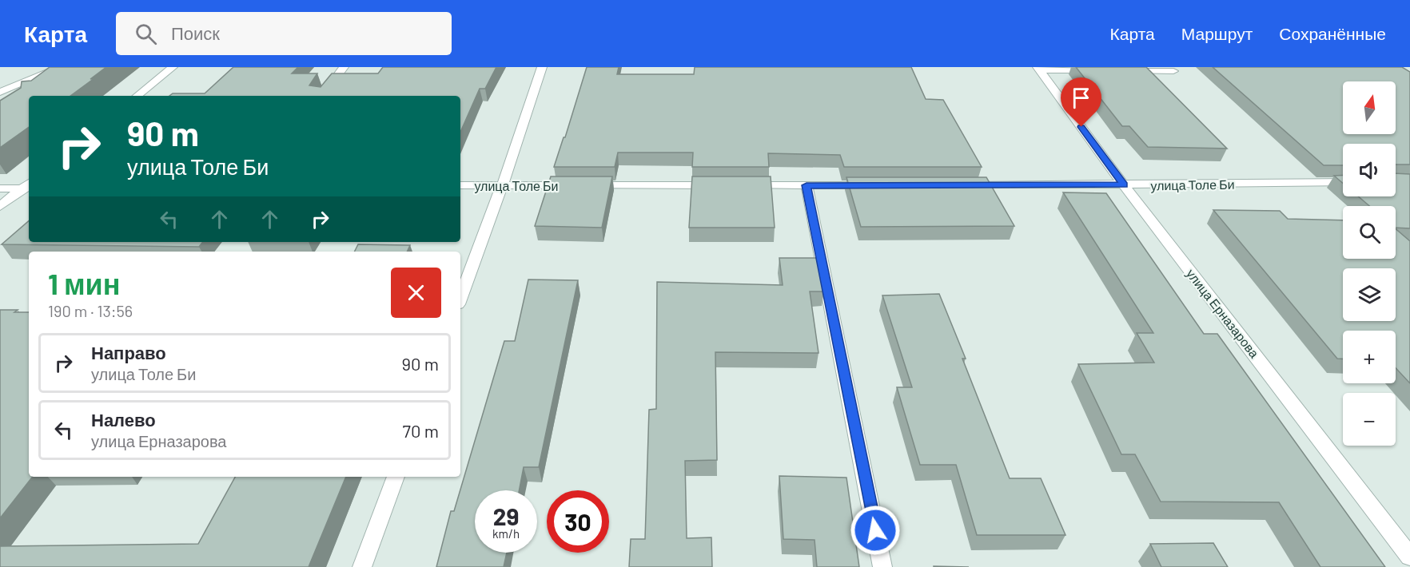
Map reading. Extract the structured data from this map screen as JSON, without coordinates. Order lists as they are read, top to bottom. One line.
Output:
{"streets":{"street":["улица Толе Би","улица Ерназарова"]},"crossings":[["улица Толе Би","улица Ерназарова"]],"north":"top","page":{"header":"Карта","search":"Поиск","nav":["Карта","Маршрут","Сохранённые"],"map_buttons":["+","−"],"turn":["90 m","улица Толе Би"],"heading":["1 мин","190 m · 13:56"],"list":[{"name":"Направо","note":"улица Толе Би","value":"90 m"},{"name":"Налево","note":"улица Ерназарова","value":"70 m"}],"speed":"29 km/h","limit":"30"}}
